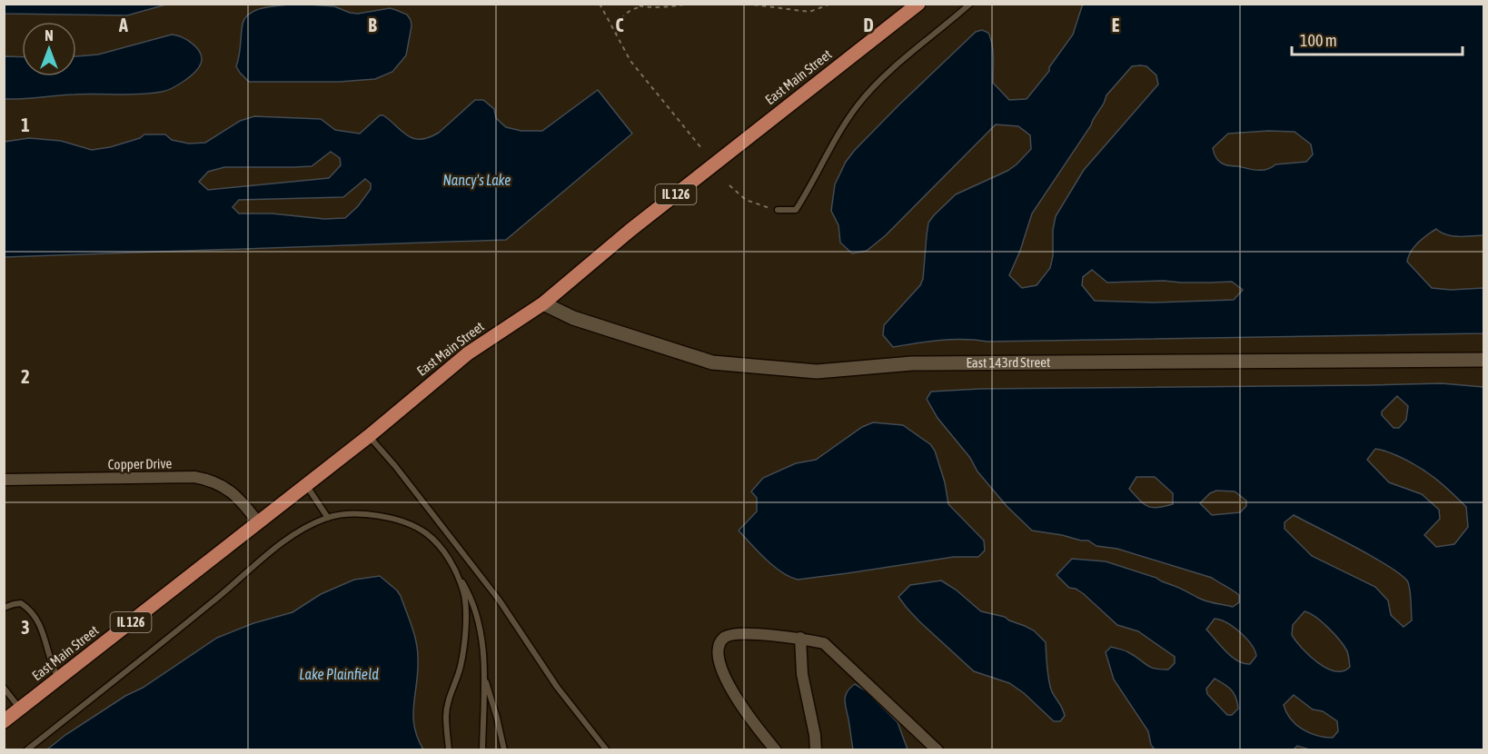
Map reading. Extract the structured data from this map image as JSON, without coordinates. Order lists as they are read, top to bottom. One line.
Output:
{"streets":{"main road":["East Main Street","IL 126"],"street":["East 143rd Street","Copper Drive"]},"crossings":[["East Main Street","East 143rd Street"],["East Main Street","Copper Drive"]],"water":["Nancy's Lake","Lake Plainfield"],"scale_bar":"100 m","north":"top","grid":{"columns":["A","B","C","D","E"],"rows":["1","2","3"]}}
